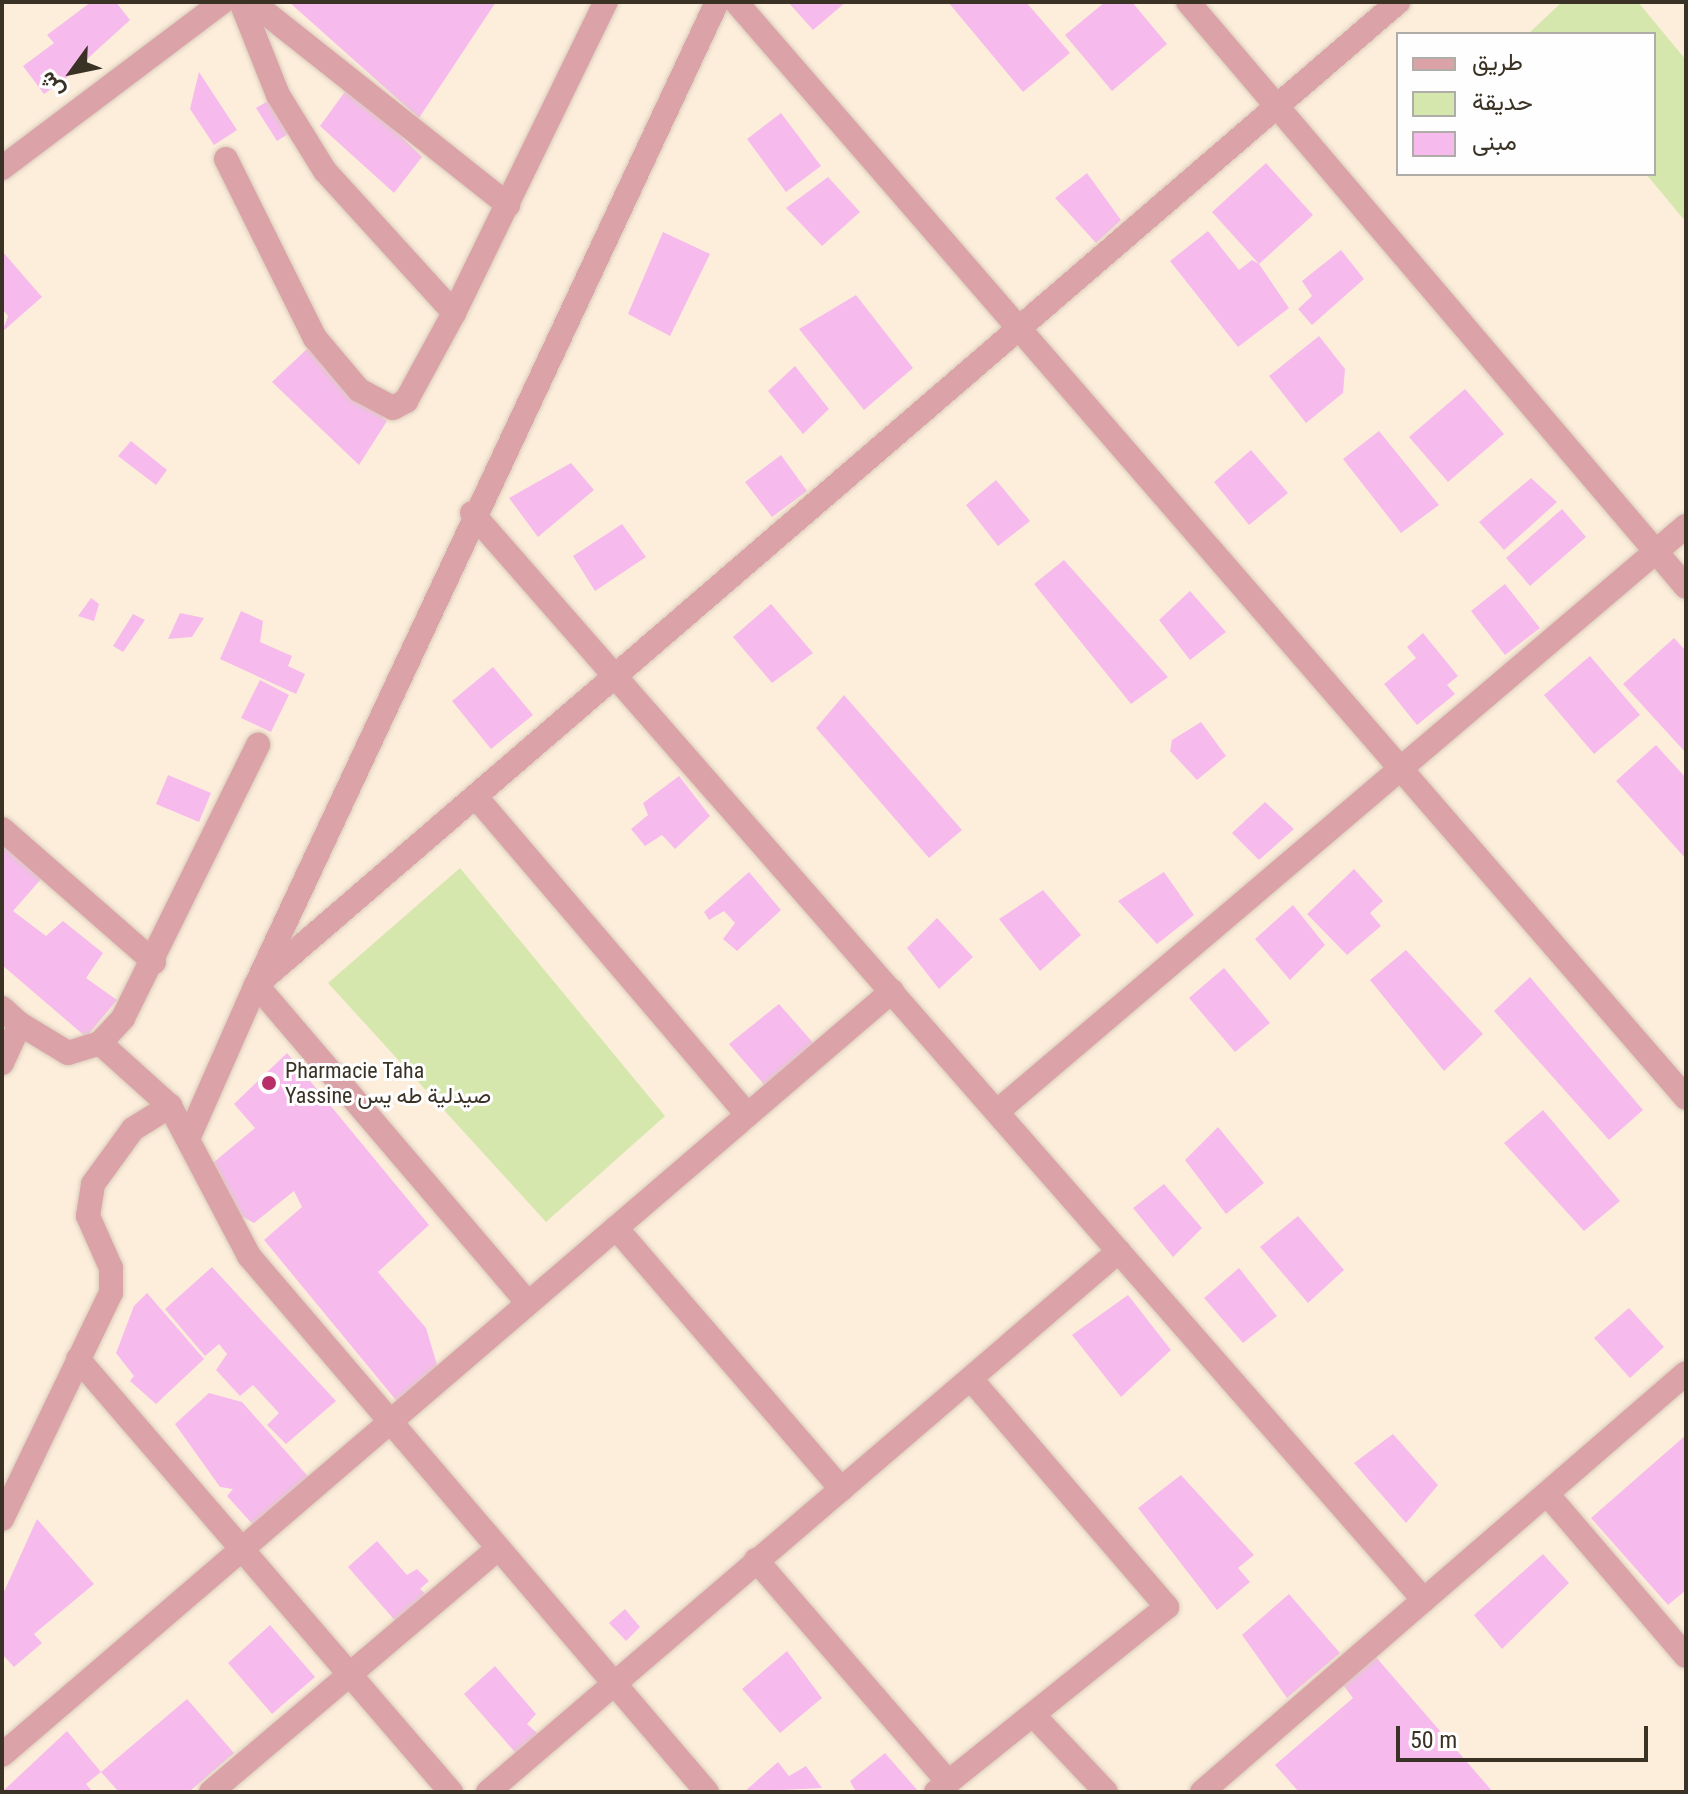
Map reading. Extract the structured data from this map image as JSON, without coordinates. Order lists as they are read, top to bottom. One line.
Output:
{"places":["Pharmacie Taha Yassine صيدلية طه يس"],"legend":["طريق","حديقة","مبنى"],"scale_bar":"50 m","north":"bottom left"}
